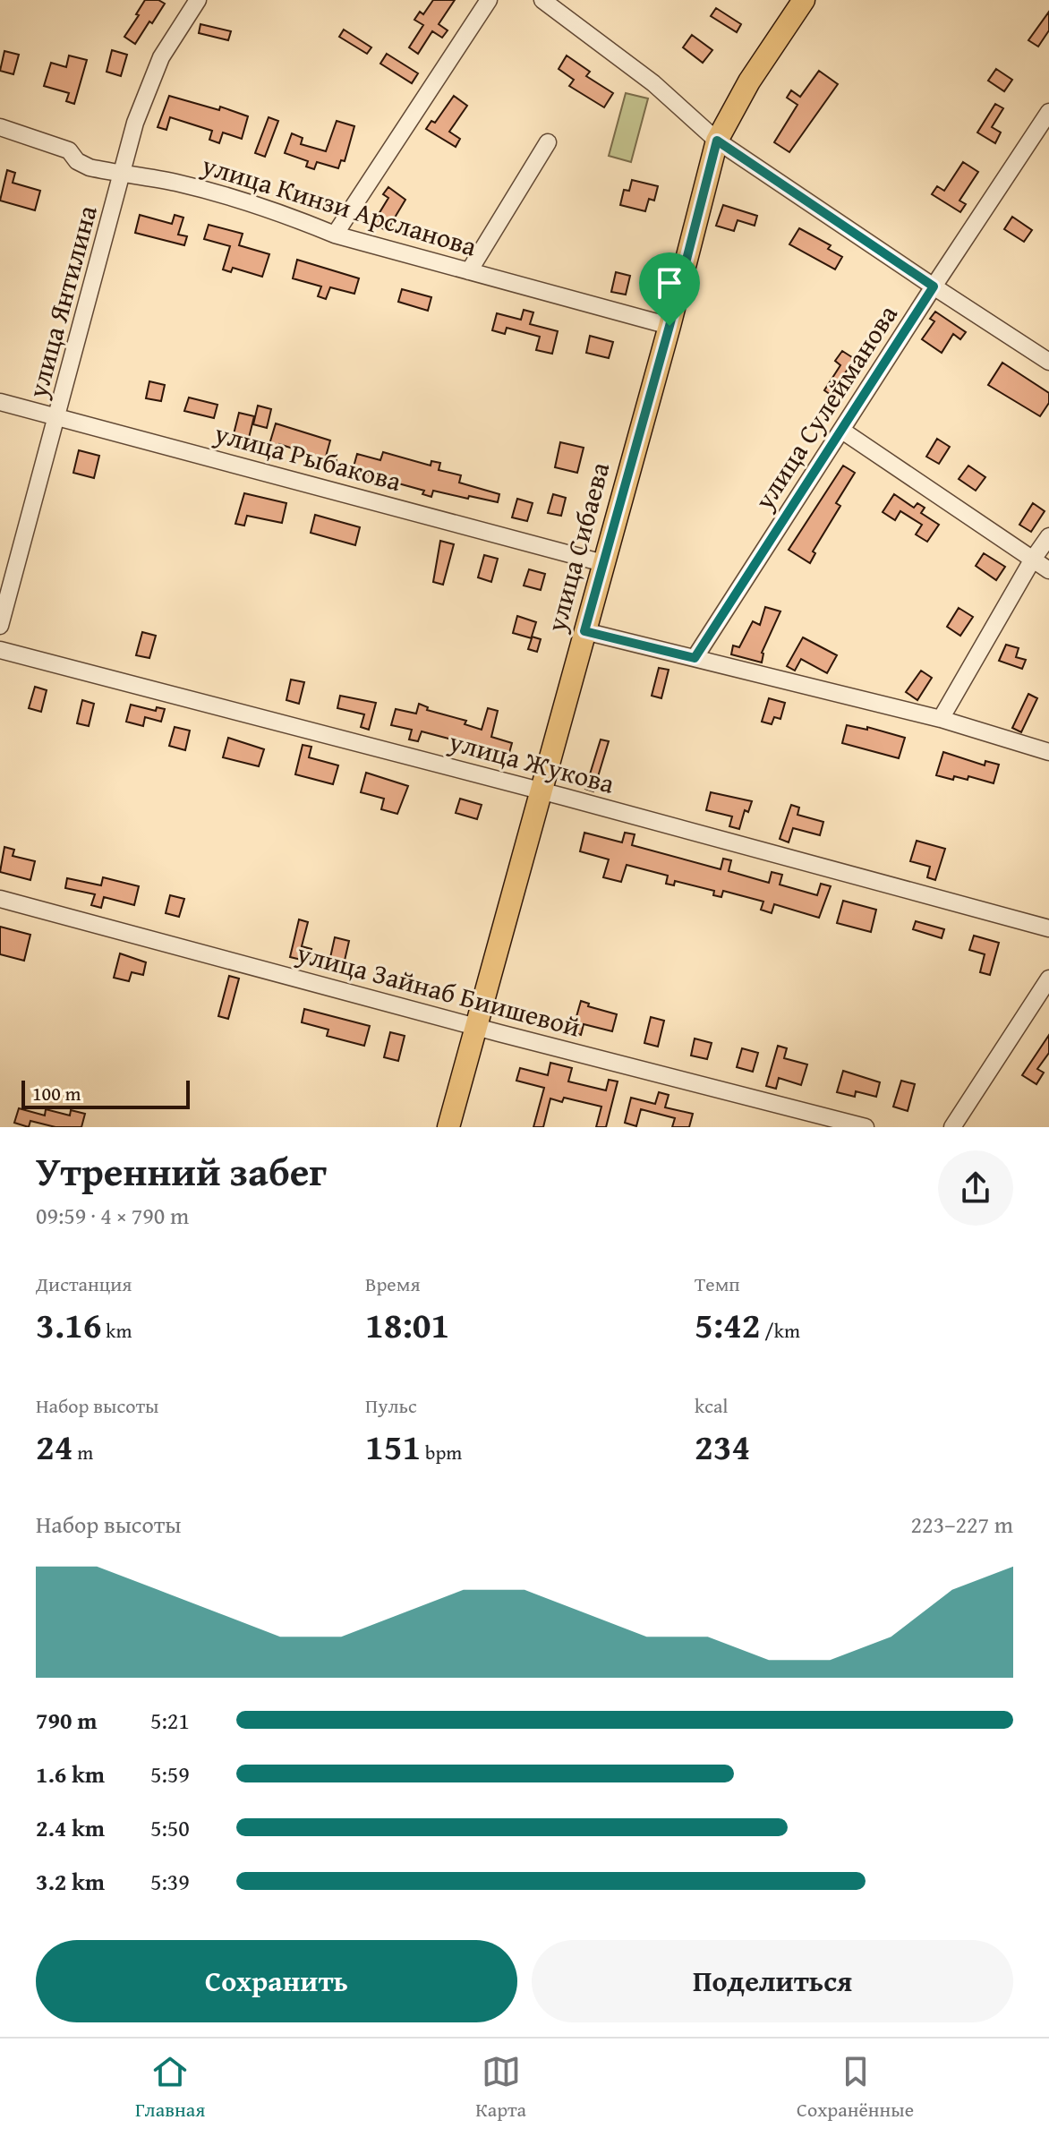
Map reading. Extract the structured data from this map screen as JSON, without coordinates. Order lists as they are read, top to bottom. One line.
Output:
{"streets":{"main road":["улица Сибаева"],"street":["улица Кинзи Арсланова","улица Янтилина","улица Сулейманова","улица Рыбакова","улица Жукова","улица Зайнаб Биишевой"]},"crossings":[["улица Кинзи Арсланова","улица Янтилина"],["улица Кинзи Арсланова","улица Сибаева"],["улица Янтилина","улица Рыбакова"],["улица Рыбакова","улица Сибаева"],["улица Сибаева","улица Жукова"],["улица Сибаева","улица Зайнаб Биишевой"]],"scale_bar":"100 m","page":{"scale":"100 m","heading":["Утренний забег","09:59 · 4 × 790 m"],"stats":[["Дистанция","3.16 km"],["Время","18:01"],["Темп","5:42 /km"],["Набор высоты","24 m"],["Пульс","151 bpm"],["kcal","234"]],"chart":["Набор высоты","223–227 m"],"list":[{"name":"790 m","note":"5:21"},{"name":"1.6 km","note":"5:59"},{"name":"2.4 km","note":"5:50"},{"name":"3.2 km","note":"5:39"}],"buttons":["Сохранить","Поделиться"],"tabs":["Главная","Карта","Сохранённые"]}}
